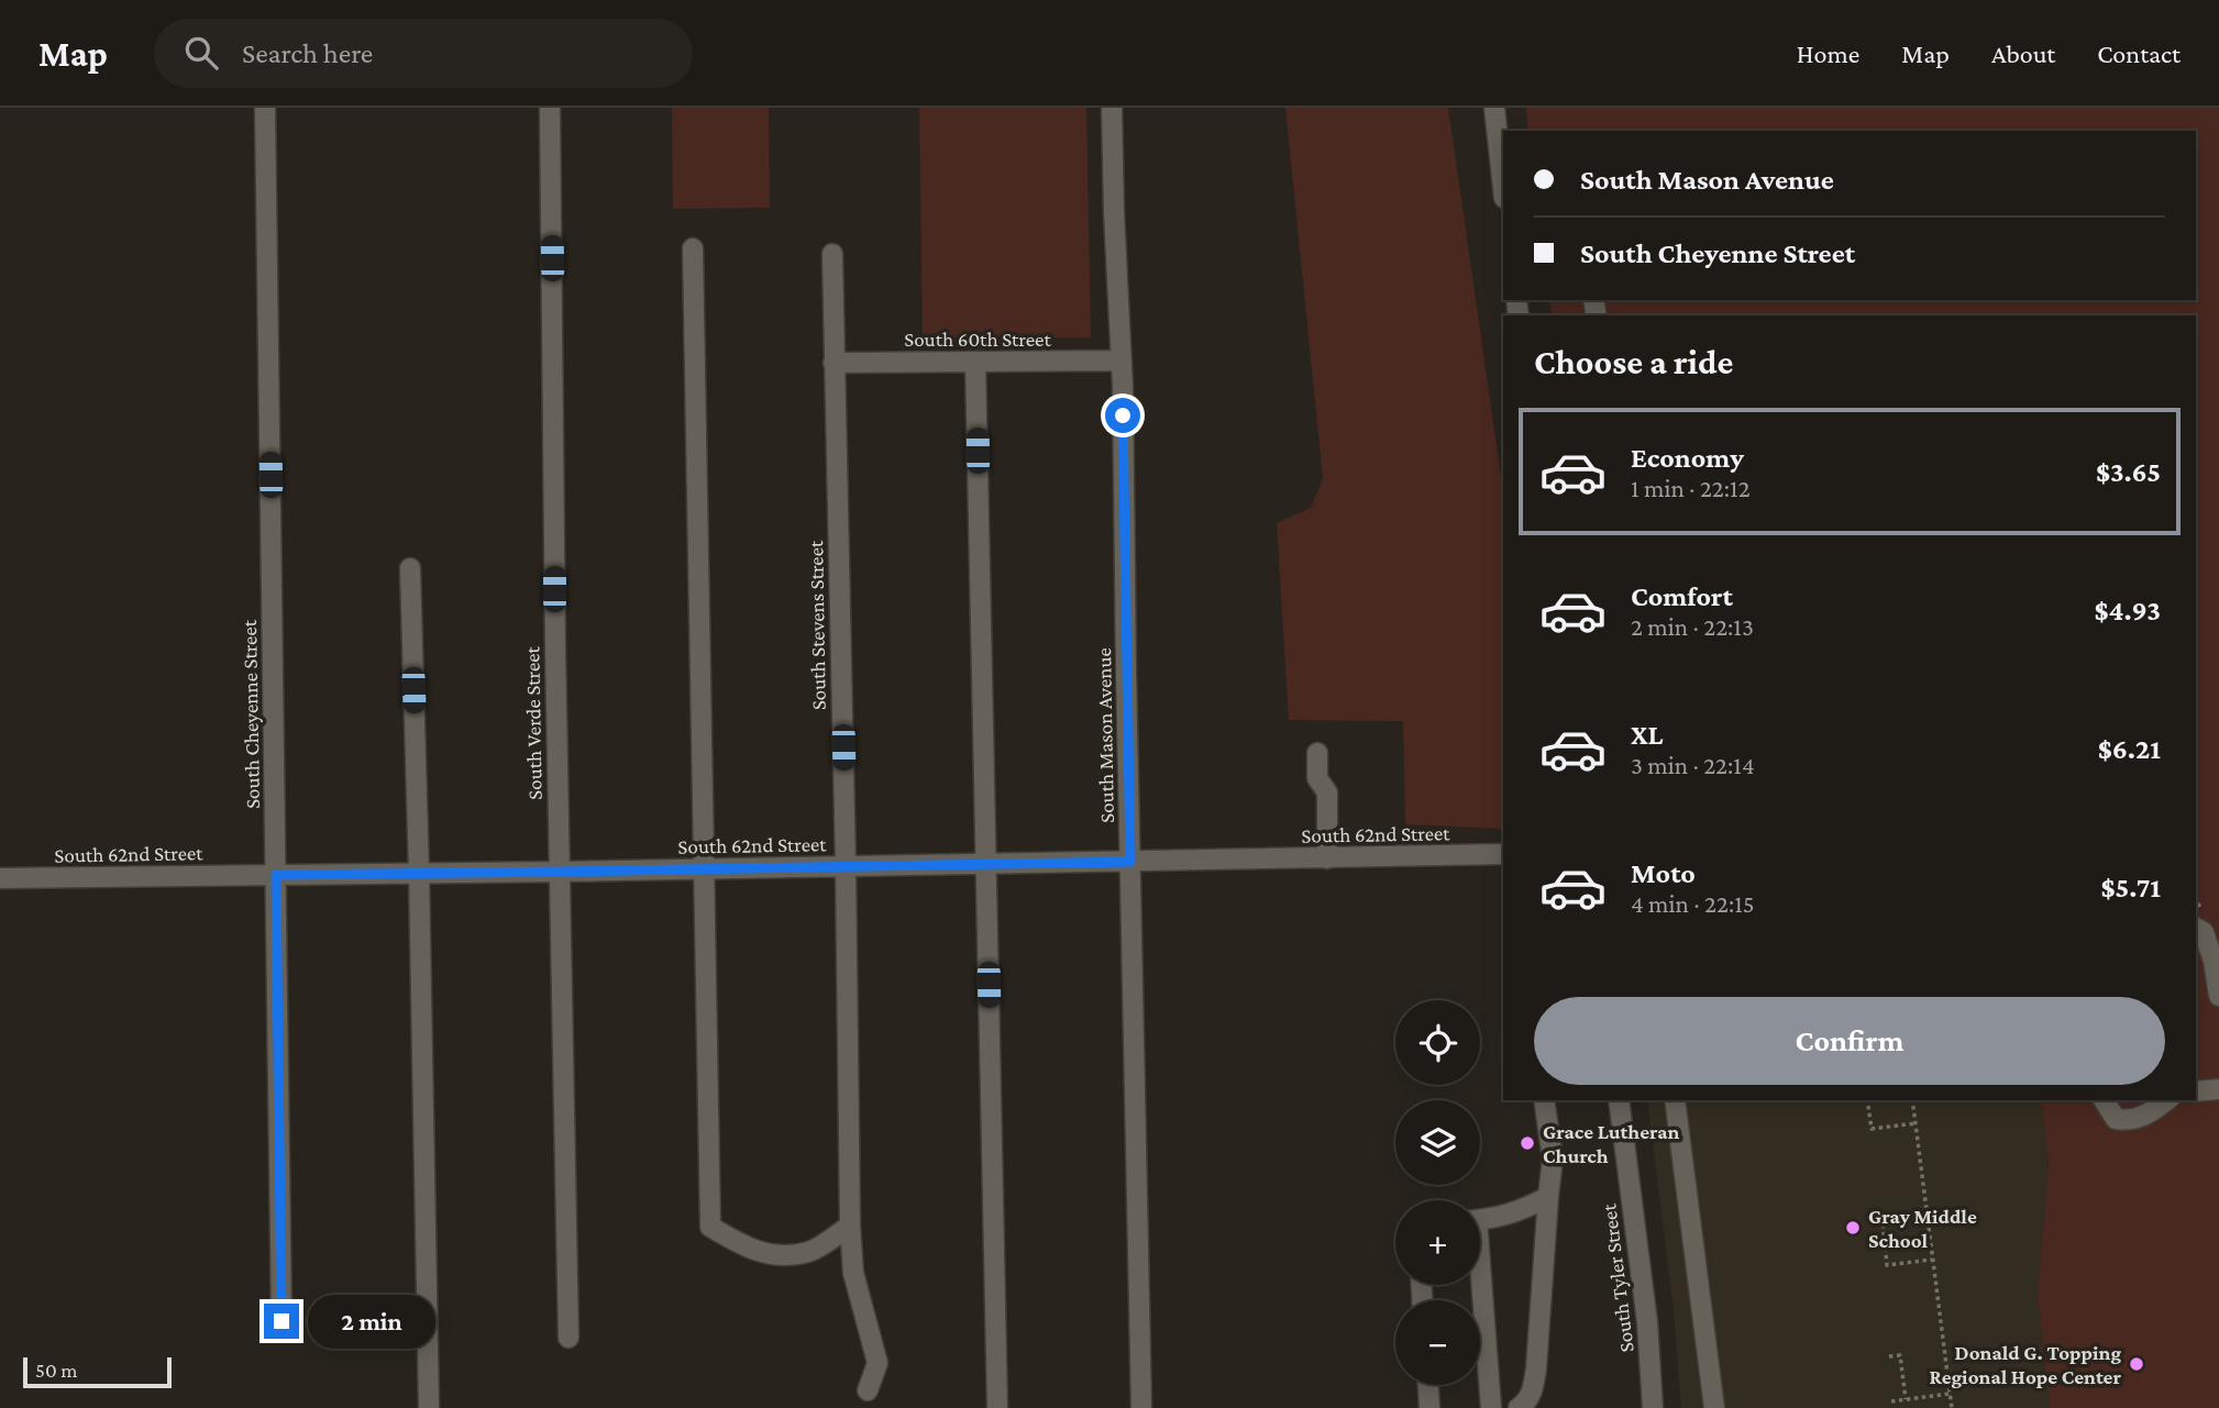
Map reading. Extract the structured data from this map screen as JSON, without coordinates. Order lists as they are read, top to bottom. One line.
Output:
{"streets":{"street":["South 60th Street","South Stevens Street","South Cheyenne Street","South Verde Street","South Mason Avenue","South 62nd Street","South Tyler Street"]},"crossings":[["South 60th Street","South Stevens Street"],["South 60th Street","South Mason Avenue"],["South Stevens Street","South 62nd Street"],["South Cheyenne Street","South 62nd Street"],["South Verde Street","South 62nd Street"],["South Mason Avenue","South 62nd Street"]],"places":["Grace Lutheran Church","Gray Middle School","Donald G. Topping Regional Hope Center"],"scale_bar":"50 m","page":{"header":"Map","search":"Search here","nav":["Home","Map","About","Contact"],"banner":["South Mason Avenue","South Cheyenne Street"],"heading":"Choose a ride","list":[{"name":"Economy","note":"1 min · 22:12","value":"$3.65"},{"name":"Comfort","note":"2 min · 22:13","value":"$4.93"},{"name":"XL","note":"3 min · 22:14","value":"$6.21"},{"name":"Moto","note":"4 min · 22:15","value":"$5.71"}],"buttons":"Confirm","map_buttons":["+","−"],"bubble":"2 min","scale":"50 m"}}
